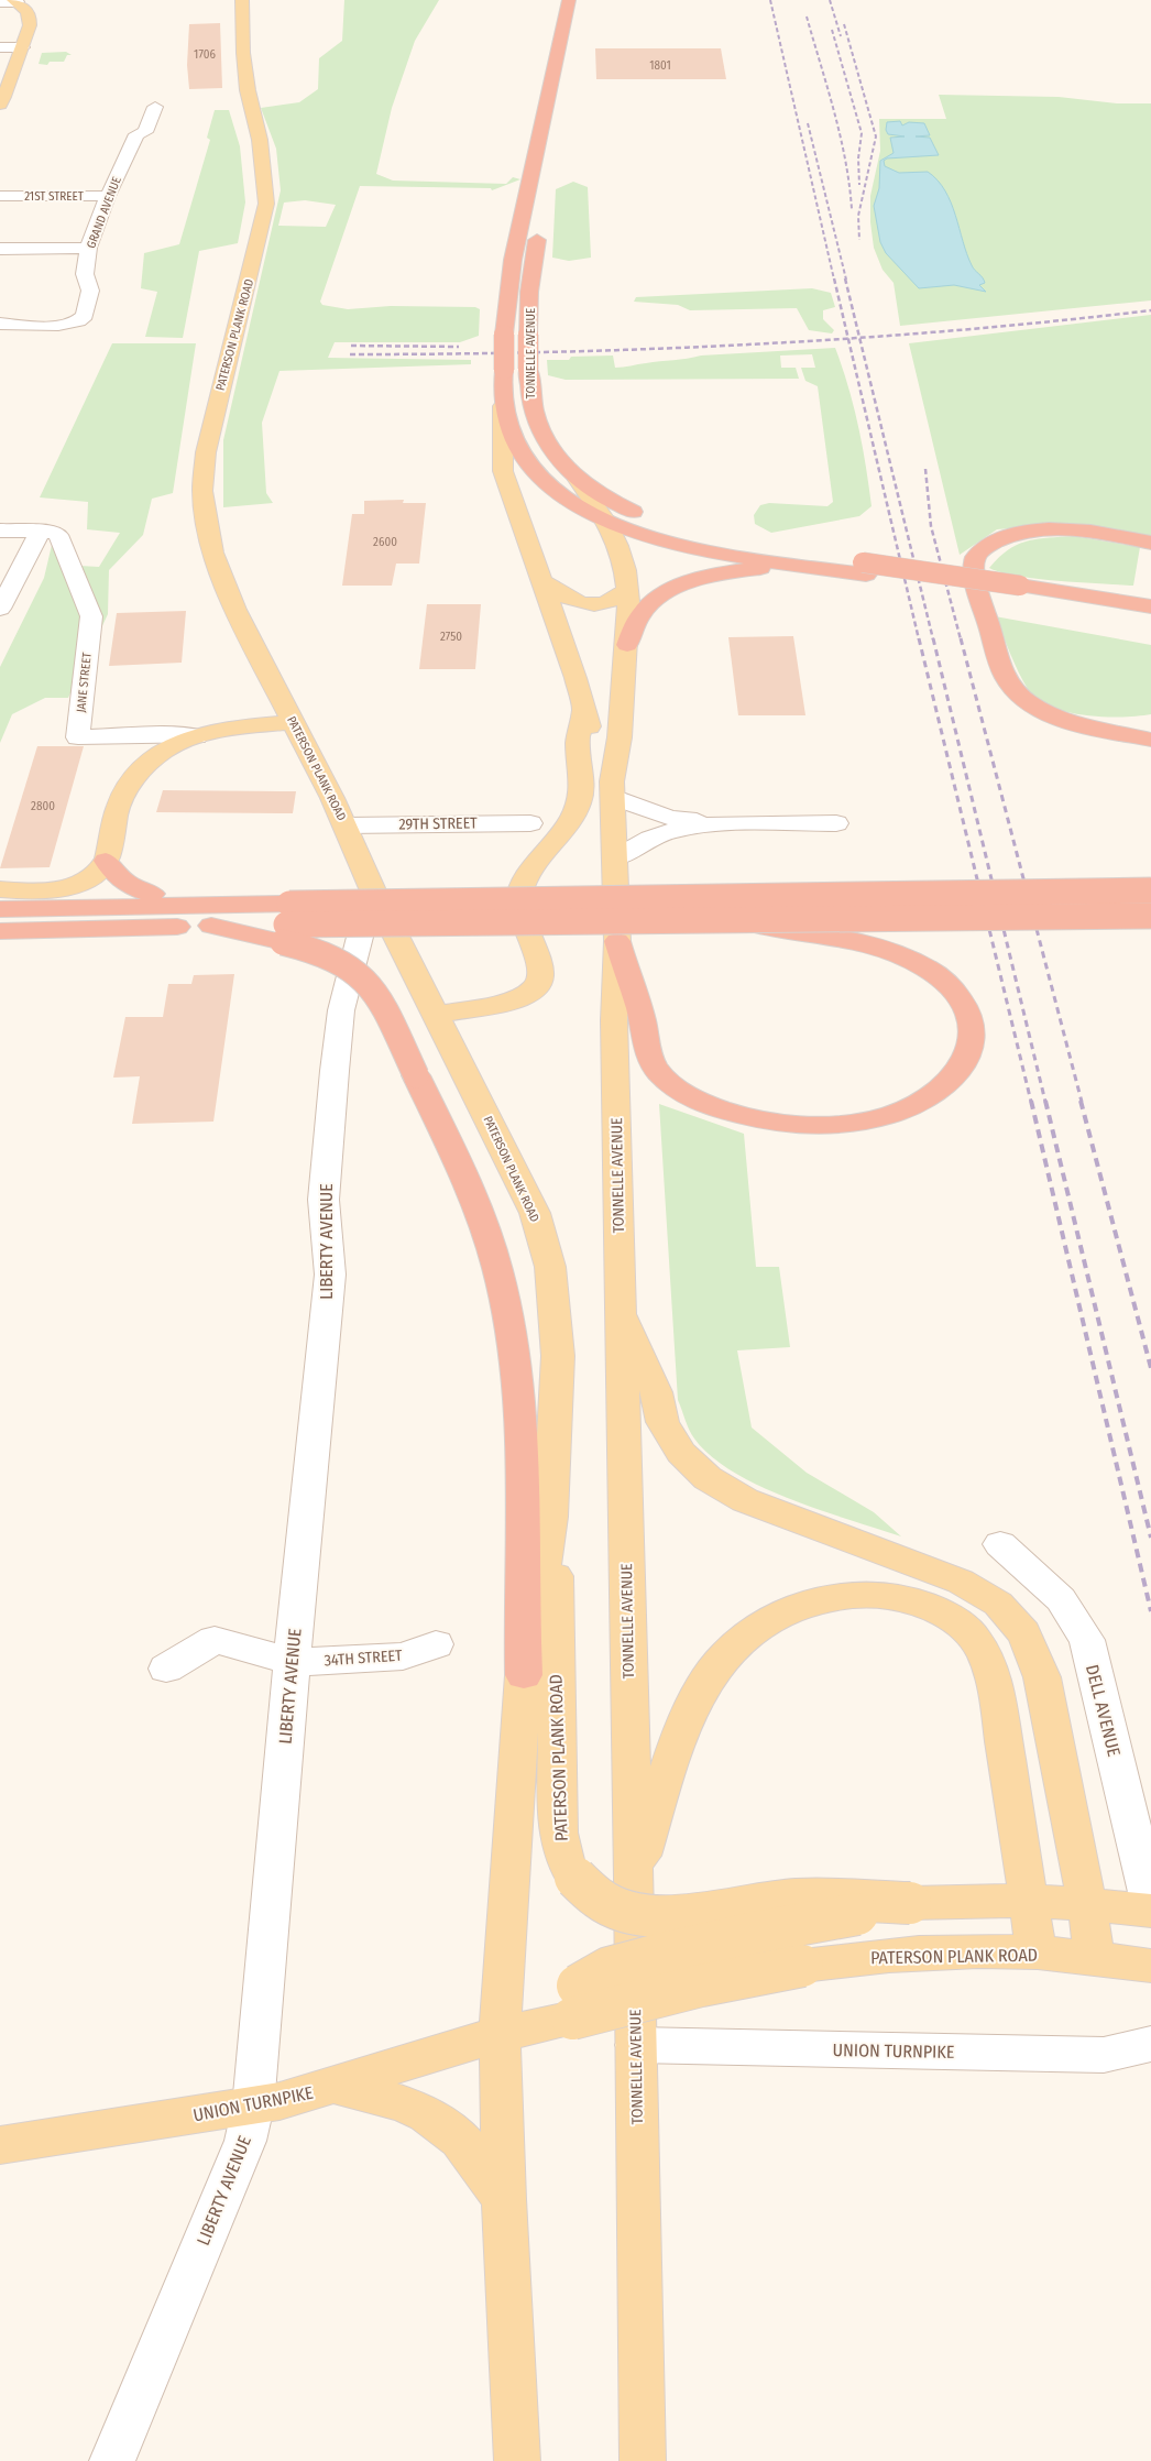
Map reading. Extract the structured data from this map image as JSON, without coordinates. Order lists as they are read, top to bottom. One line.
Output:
{"streets":{"highway":["TONNELLE AVENUE"],"main road":["PATERSON PLANK ROAD","UNION TURNPIKE"],"street":["21ST STREET","GRAND AVENUE","JANE STREET","29TH STREET","LIBERTY AVENUE","34TH STREET","DELL AVENUE"]},"crossings":[["21ST STREET","GRAND AVENUE"],["PATERSON PLANK ROAD","29TH STREET"],["PATERSON PLANK ROAD","LIBERTY AVENUE"],["PATERSON PLANK ROAD","UNION TURNPIKE"],["TONNELLE AVENUE","UNION TURNPIKE"],["LIBERTY AVENUE","34TH STREET"],["LIBERTY AVENUE","UNION TURNPIKE"]],"house_numbers":["1706","1801","2600","2750","2800"]}
